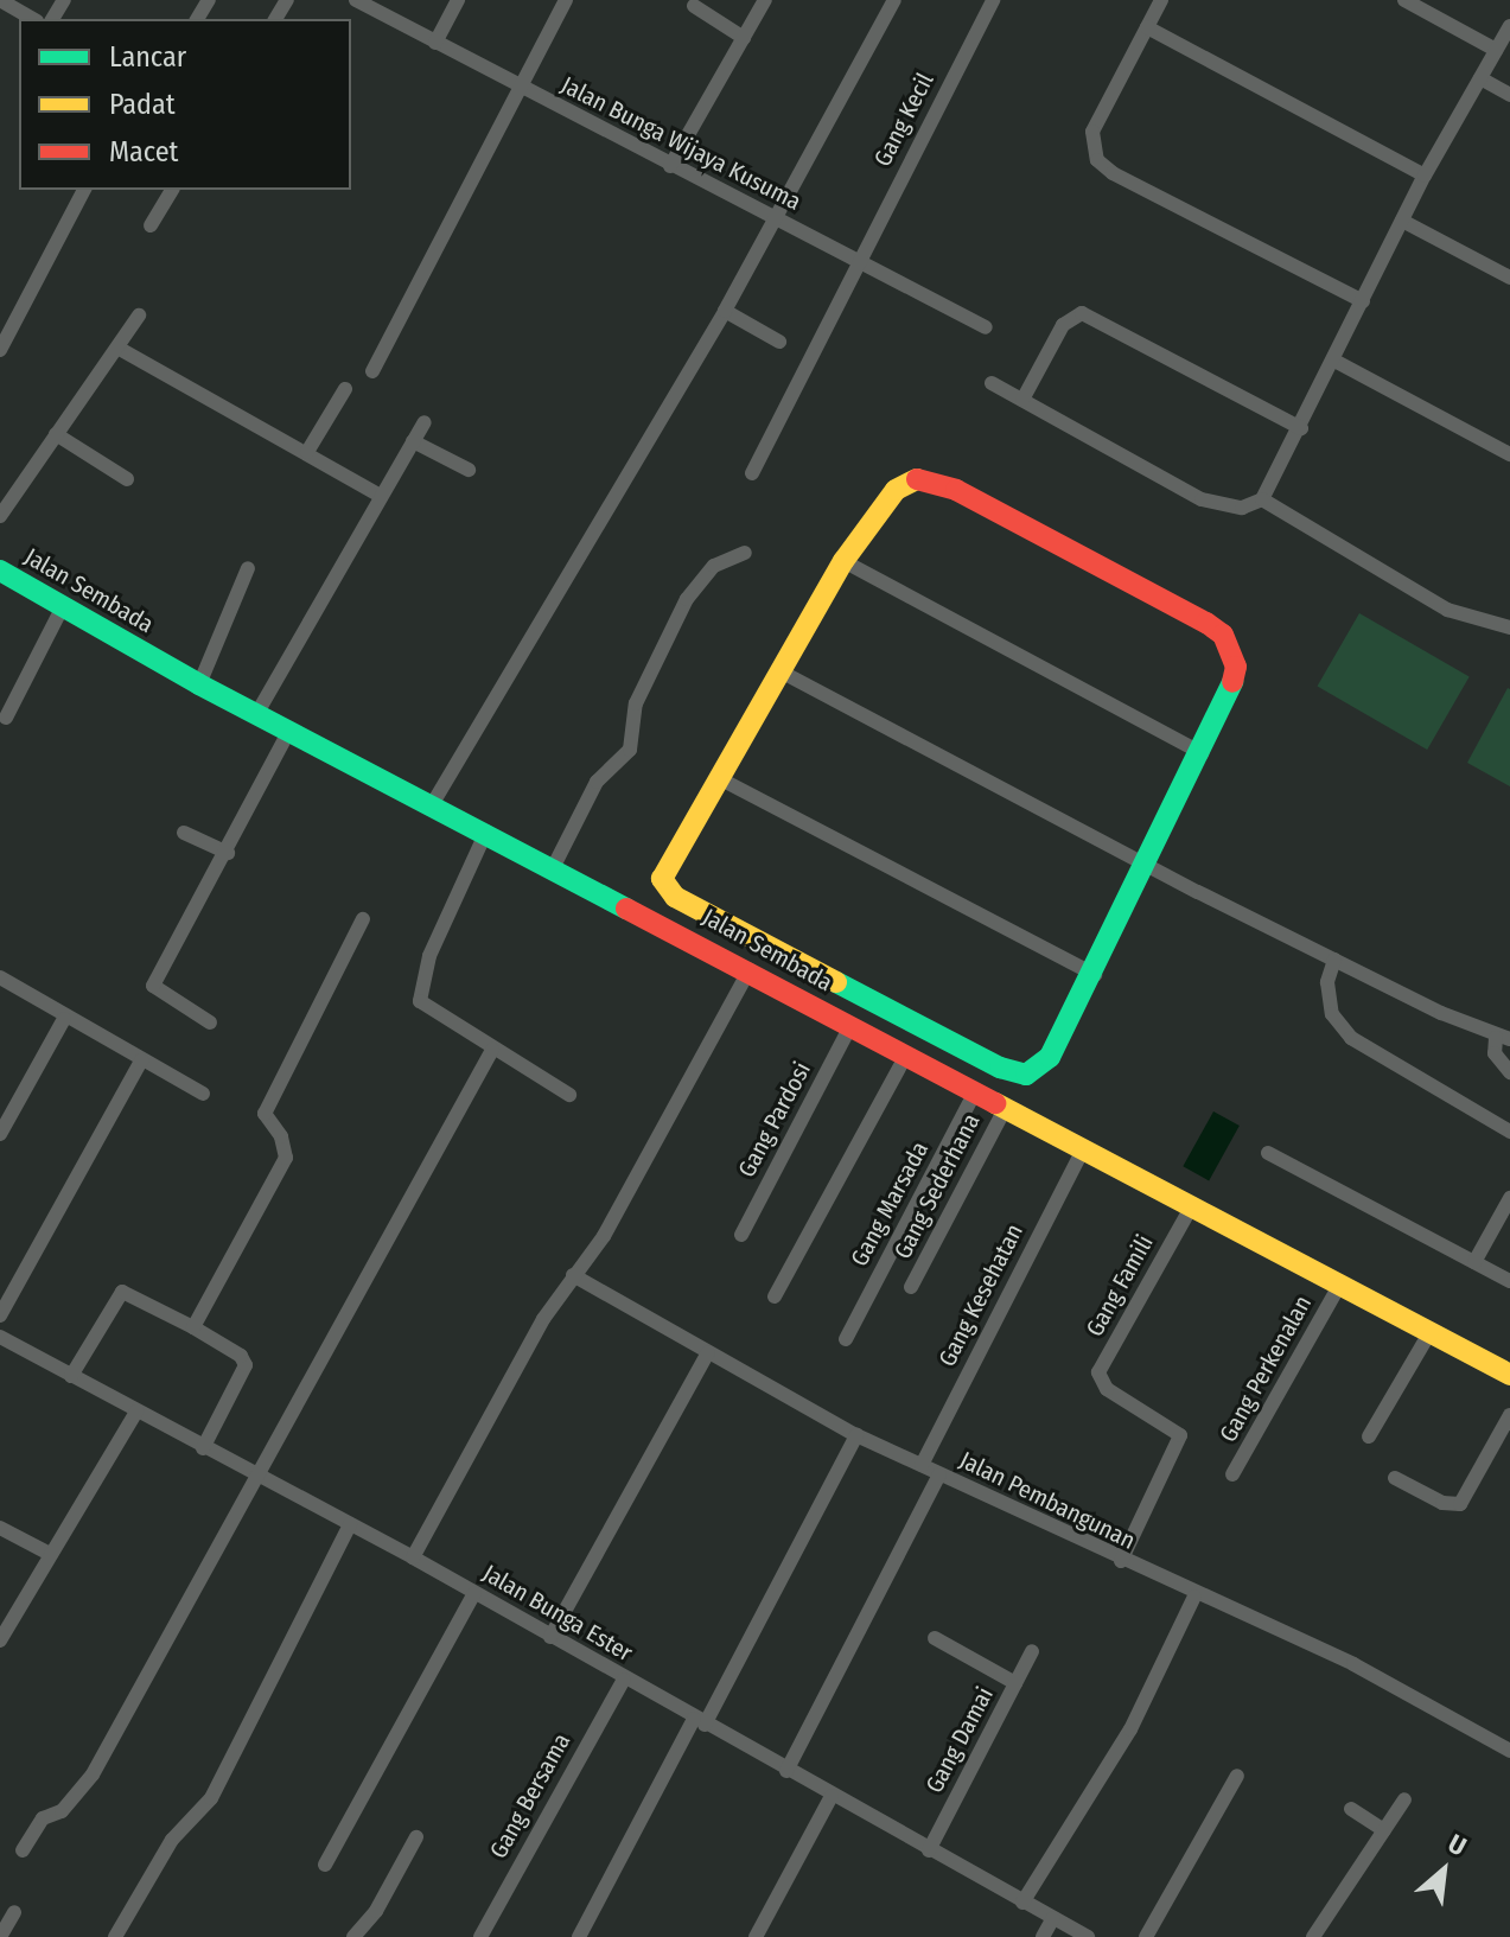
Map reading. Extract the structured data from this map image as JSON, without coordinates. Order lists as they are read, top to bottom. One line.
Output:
{"streets":{"street":["Gang Kecil","Jalan Bunga Wijaya Kusuma","Jalan Sembada","Gang Pardosi","Gang Sederhana","Gang Marsada","Gang Famili","Gang Kesehatan","Gang Perkenalan","Jalan Pembangunan","Jalan Bunga Ester","Gang Damai","Gang Bersama"]},"crossings":[["Gang Kecil","Jalan Bunga Wijaya Kusuma"],["Jalan Sembada","Gang Pardosi"],["Jalan Sembada","Gang Sederhana"],["Jalan Sembada","Gang Marsada"],["Jalan Sembada","Gang Famili"],["Jalan Sembada","Gang Kesehatan"],["Jalan Sembada","Gang Perkenalan"],["Gang Famili","Jalan Pembangunan"],["Gang Kesehatan","Jalan Pembangunan"],["Jalan Bunga Ester","Gang Damai"],["Jalan Bunga Ester","Gang Bersama"]],"legend":["Lancar","Padat","Macet"],"north":"top right"}
